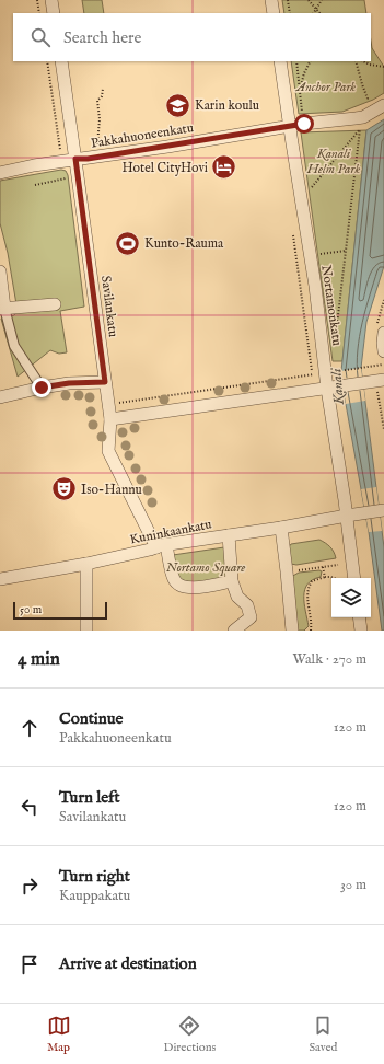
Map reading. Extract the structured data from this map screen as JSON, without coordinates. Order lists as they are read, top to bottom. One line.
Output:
{"streets":{"street":["Pakkahuoneenkatu","Nortamonkatu","Savilankatu","Kuninkaankatu"]},"crossings":[["Pakkahuoneenkatu","Nortamonkatu"],["Pakkahuoneenkatu","Savilankatu"],["Nortamonkatu","Kuninkaankatu"],["Savilankatu","Kuninkaankatu"]],"water":["Kanali"],"parks":["Anchor Park","Kanali Helm Park","Nortamo Square"],"places":{"school or university":["Karin koulu"],"hotel":["Hotel CityHovi"],"sports":["Kunto-Rauma"],"theatre":["Iso-Hannu"]},"scale_bar":"50 m","page":{"search":"Search here","scale":"50 m","heading":["4 min","Walk · 270 m"],"list":[["Continue","Pakkahuoneenkatu","120 m"],["Turn left","Savilankatu","120 m"],["Turn right","Kauppakatu","30 m"],"Arrive at destination"],"nav":["Map","Directions","Saved"]}}
